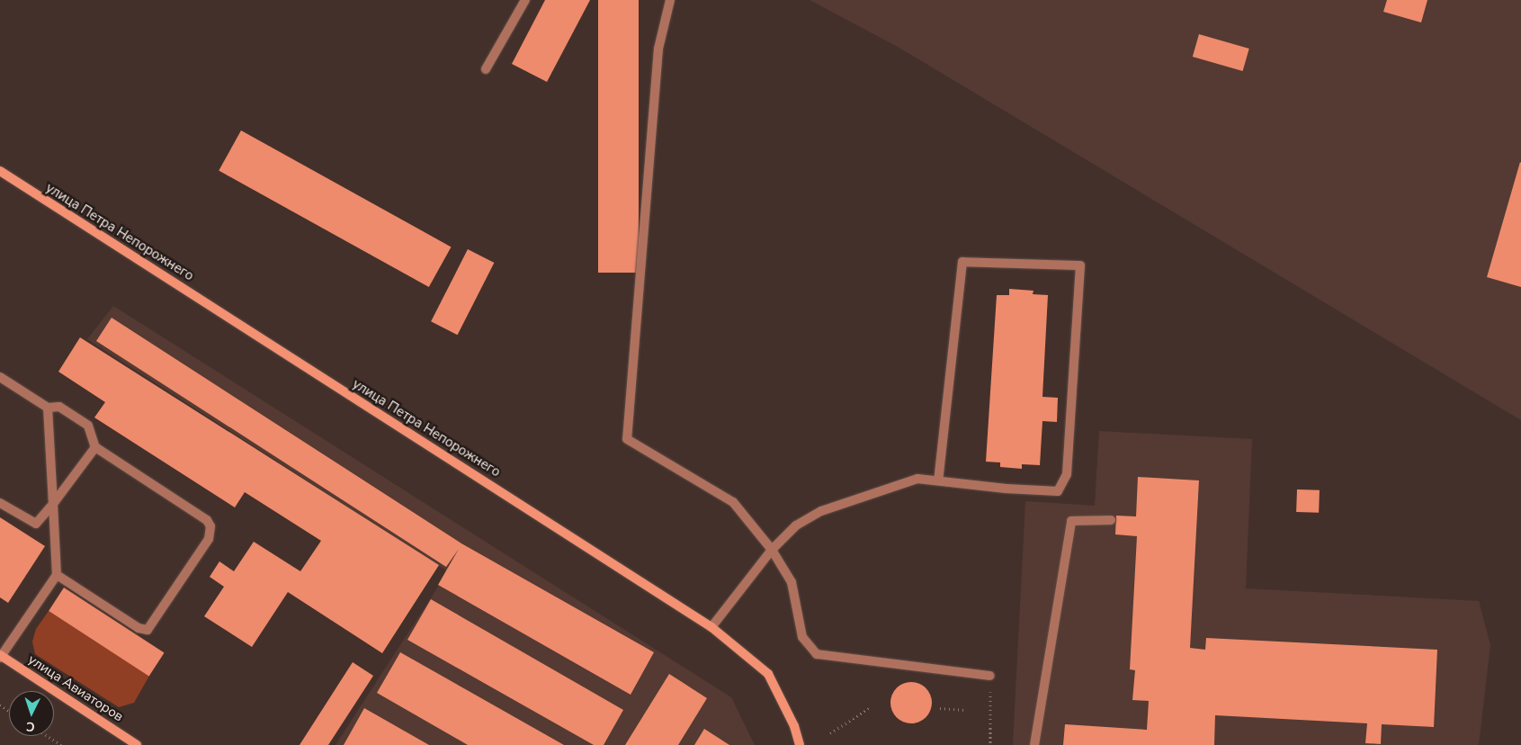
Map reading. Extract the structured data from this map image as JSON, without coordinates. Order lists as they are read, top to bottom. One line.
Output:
{"streets":{"street":["улица Петра Непорожнего","улица Авиаторов"]},"north":"bottom"}
